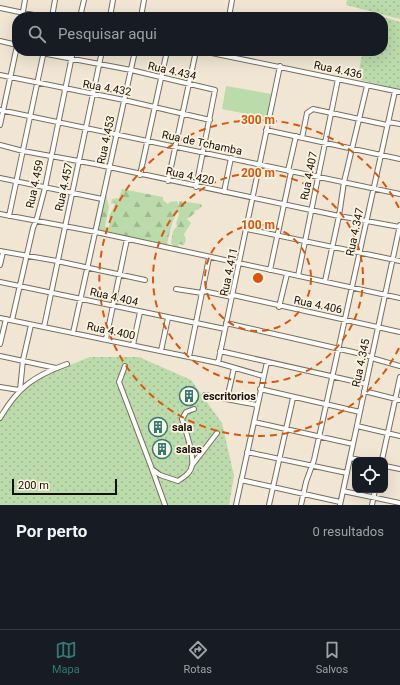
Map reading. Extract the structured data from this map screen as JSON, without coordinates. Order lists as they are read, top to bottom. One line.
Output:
{"streets":{"street":["Rua 4.436","Rua 4.434","Rua 4.432","Rua 4.453","Rua de Tchamba","Rua 4.420","Rua 4.407","Rua 4.459","Rua 4.457","Rua 4.347","Rua 4.411","Rua 4.404","Rua 4.406","Rua 4.400","Rua 4.345"]},"crossings":[["Rua 4.436","Rua 4.407"],["Rua 4.436","Rua 4.347"],["Rua 4.436","Rua 4.411"],["Rua 4.434","Rua 4.432"],["Rua 4.434","Rua 4.453"],["Rua 4.434","Rua 4.459"],["Rua 4.434","Rua 4.457"],["Rua 4.432","Rua 4.453"],["Rua 4.432","Rua 4.459"],["Rua 4.432","Rua 4.457"],["Rua 4.453","Rua de Tchamba"],["Rua 4.453","Rua 4.420"],["Rua 4.453","Rua 4.404"],["Rua 4.453","Rua 4.400"],["Rua de Tchamba","Rua 4.407"],["Rua de Tchamba","Rua 4.459"],["Rua de Tchamba","Rua 4.457"],["Rua de Tchamba","Rua 4.347"],["Rua de Tchamba","Rua 4.411"],["Rua 4.420","Rua 4.407"],["Rua 4.420","Rua 4.459"],["Rua 4.420","Rua 4.457"],["Rua 4.420","Rua 4.347"],["Rua 4.420","Rua 4.411"],["Rua 4.420","Rua 4.345"],["Rua 4.459","Rua 4.404"],["Rua 4.459","Rua 4.400"],["Rua 4.457","Rua 4.404"],["Rua 4.457","Rua 4.400"],["Rua 4.347","Rua 4.406"],["Rua 4.411","Rua 4.404"],["Rua 4.411","Rua 4.406"],["Rua 4.411","Rua 4.400"],["Rua 4.406","Rua 4.345"]],"places":{"building":["escritorios","sala","salas"]},"scale_bar":"200 m","page":{"search":"Pesquisar aqui","scale":"200 m","heading":["Por perto","0 resultados"],"nav":["Mapa","Rotas","Salvos"]},"rings":["300 m","200 m","100 m"]}
